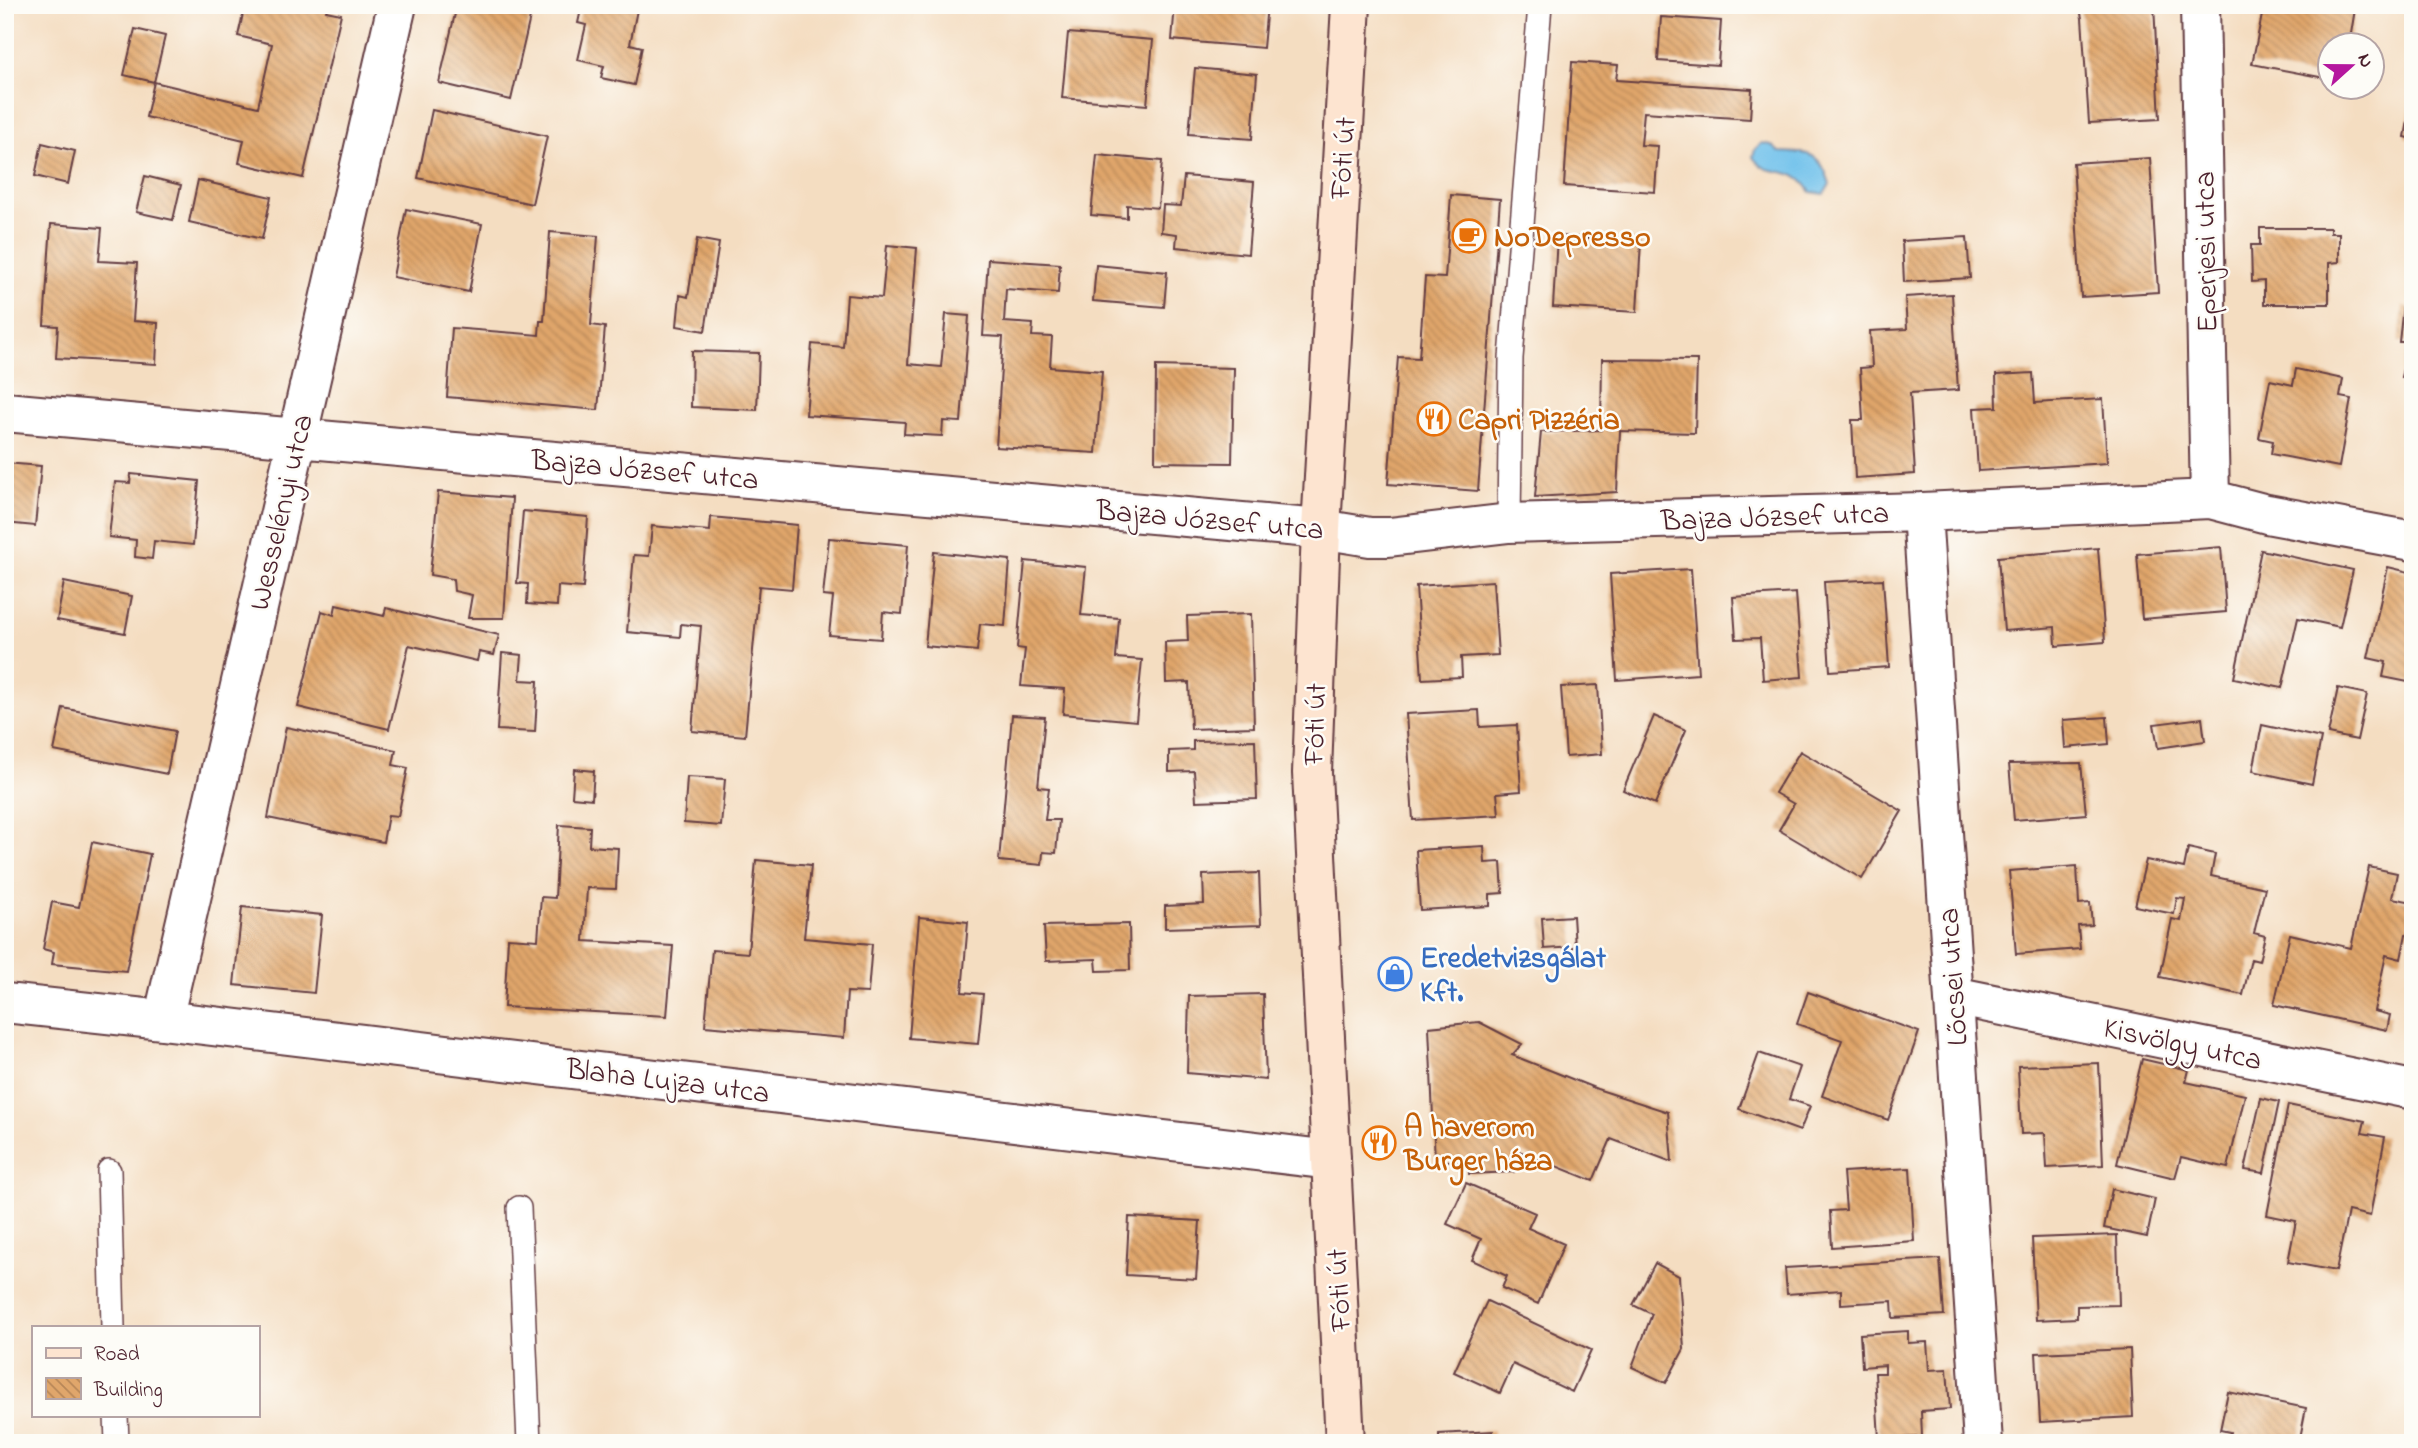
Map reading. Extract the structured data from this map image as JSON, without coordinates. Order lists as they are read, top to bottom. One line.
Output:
{"streets":{"street":["Fóti út","Eperjesi utca","Bajza József utca","Wesselényi utca","Lőcsei utca","Kisvölgy utca","Blaha Lujza utca"]},"crossings":[["Fóti út","Bajza József utca"],["Fóti út","Blaha Lujza utca"],["Eperjesi utca","Bajza József utca"],["Bajza József utca","Wesselényi utca"],["Bajza József utca","Lőcsei utca"],["Wesselényi utca","Blaha Lujza utca"],["Lőcsei utca","Kisvölgy utca"]],"places":{"cafe":["NoDepresso"],"restaurant":["Capri Pizzéria","A haverom Burger háza"],"shop":["Eredetvizsgálat Kft."]},"legend":["Road","Building"],"north":"right"}
